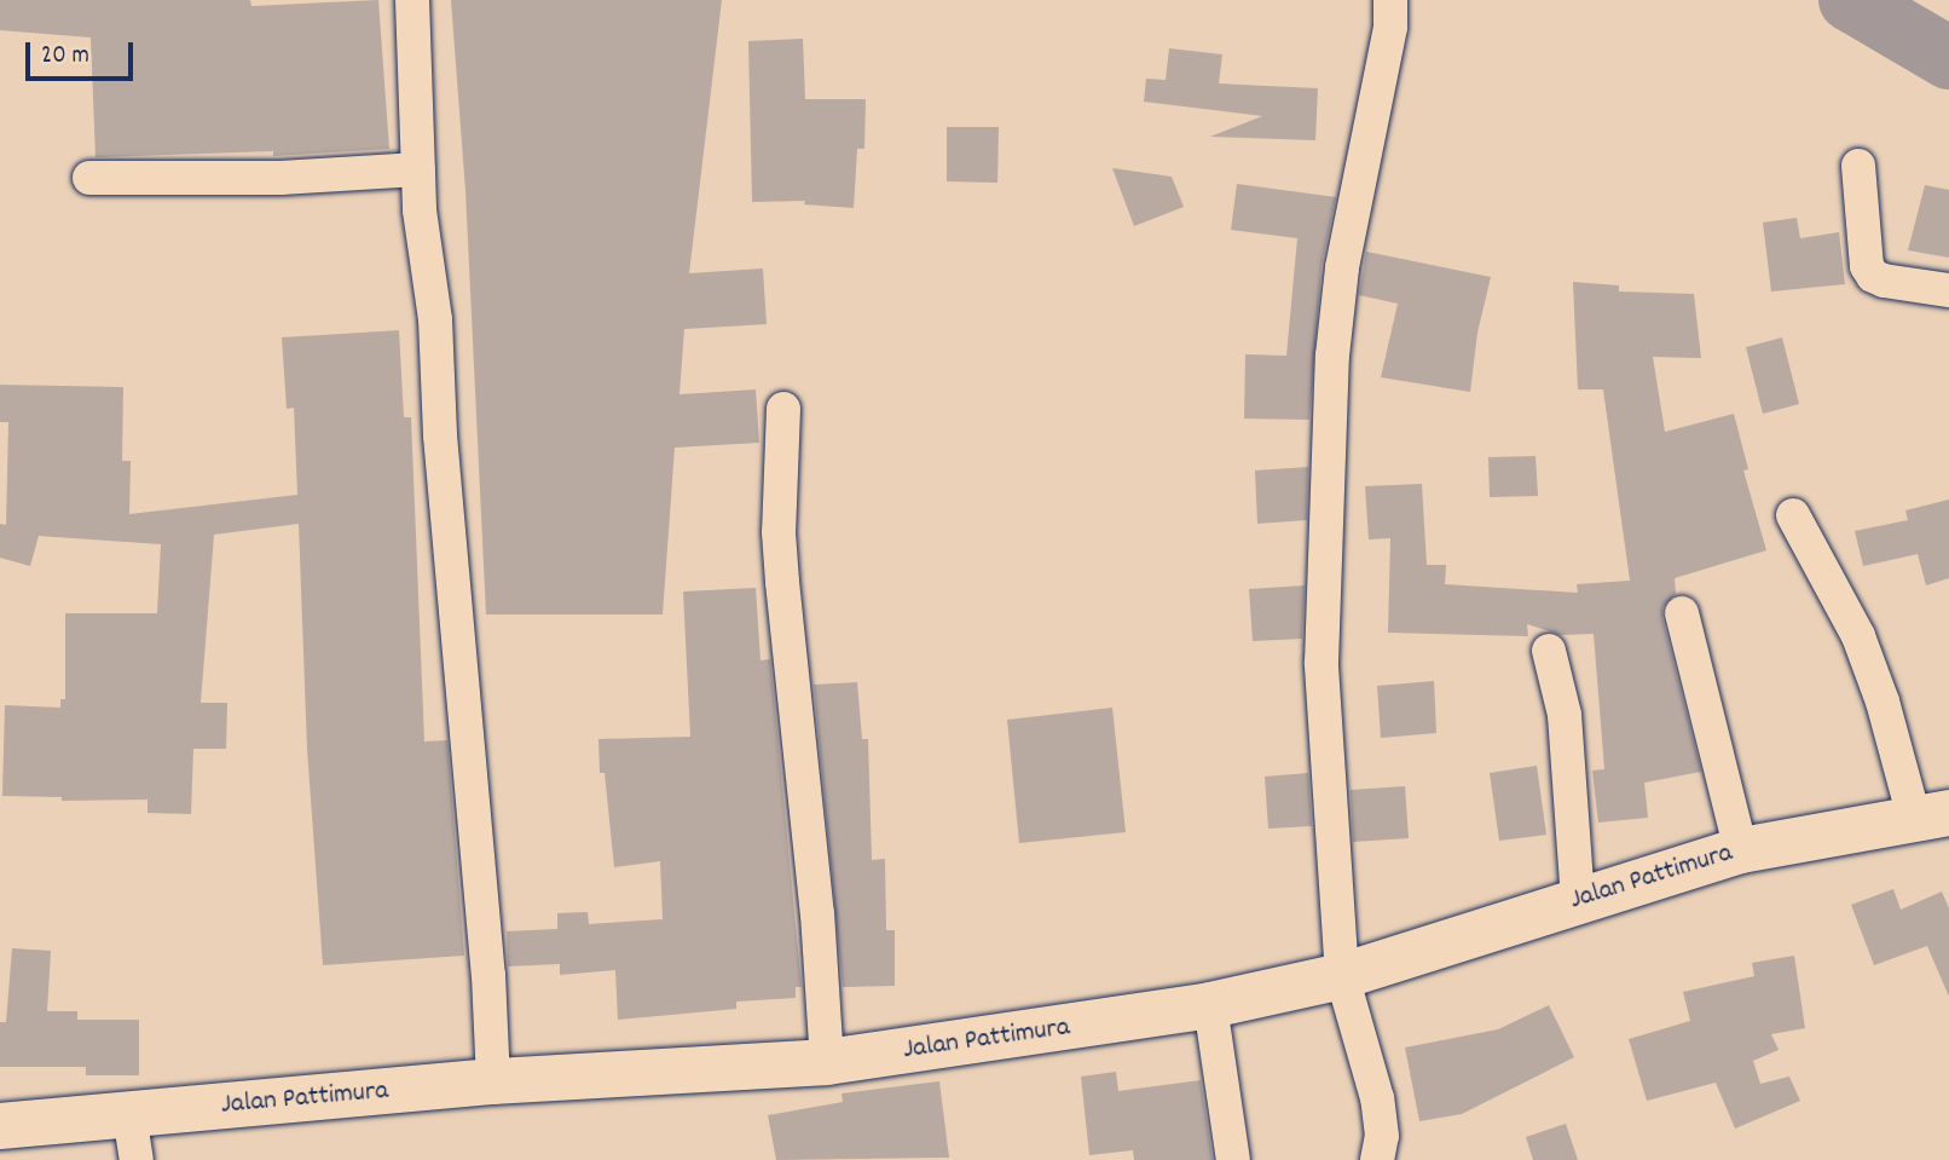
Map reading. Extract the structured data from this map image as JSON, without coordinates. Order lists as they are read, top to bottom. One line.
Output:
{"streets":{"highway":["Jalan Pattimura"]},"scale_bar":"20 m"}
